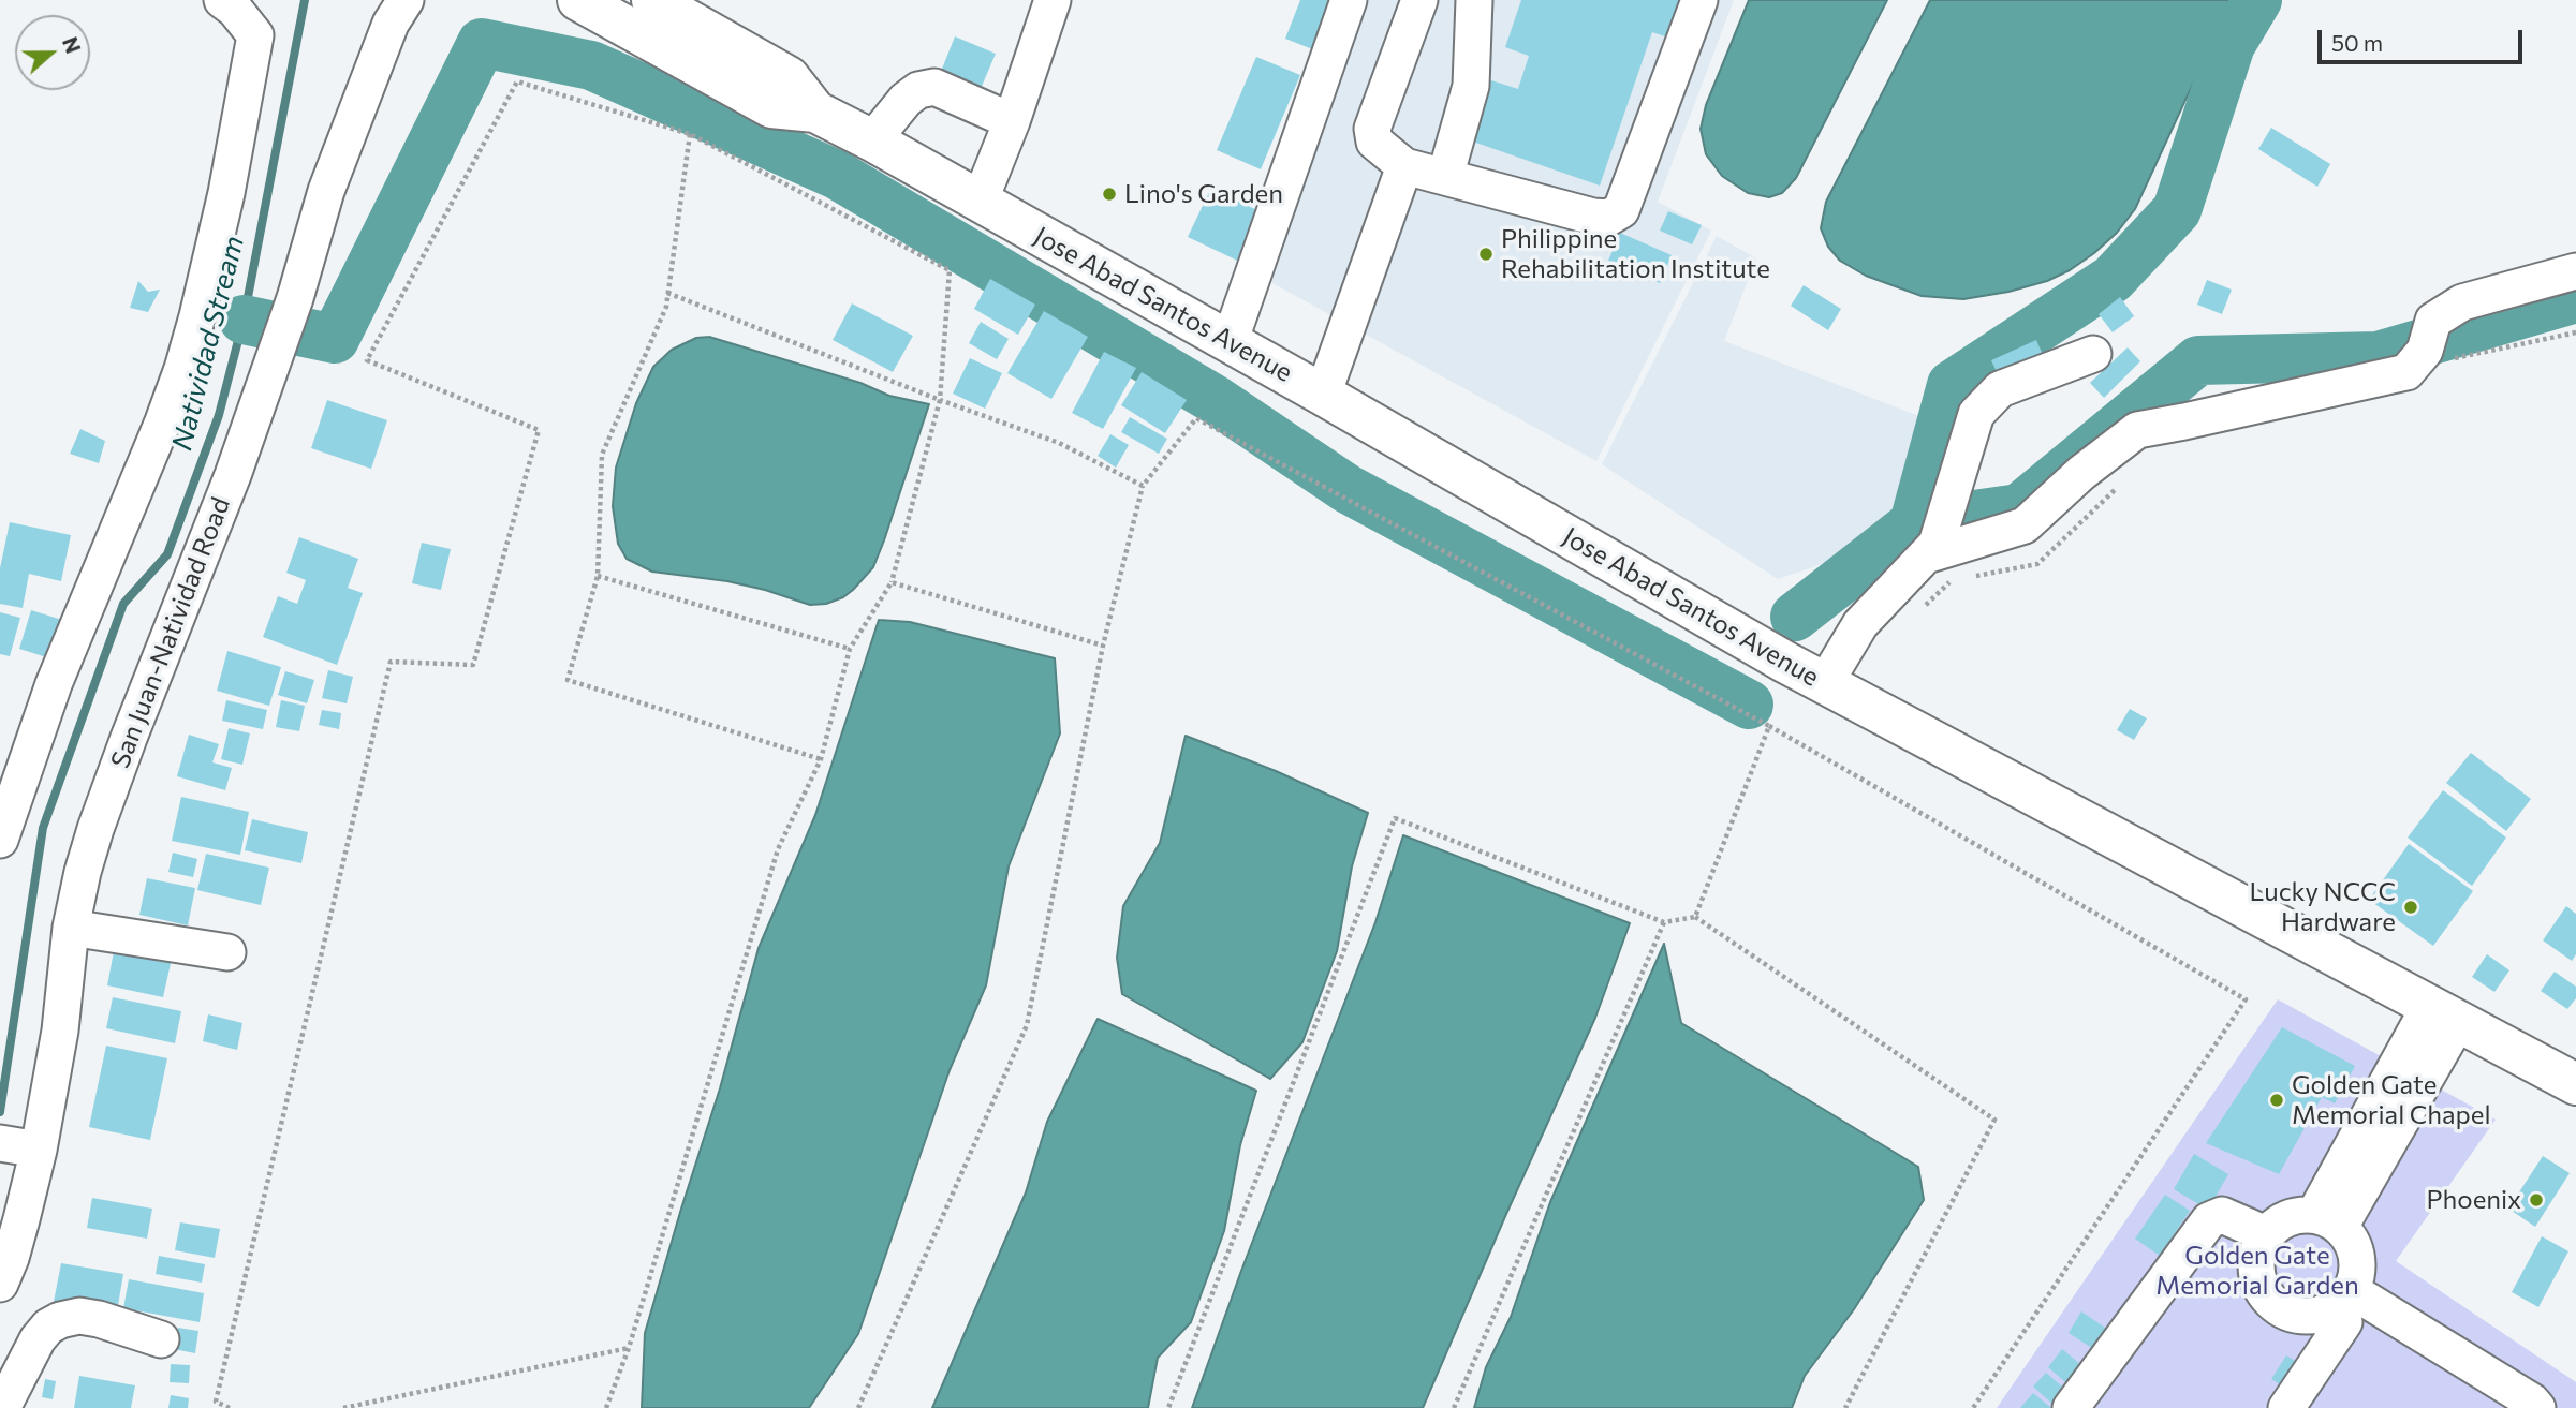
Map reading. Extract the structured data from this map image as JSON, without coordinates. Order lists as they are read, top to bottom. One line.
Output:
{"streets":{"highway":["Jose Abad Santos Avenue"],"street":["San Juan-Natividad Road"]},"water":["Natividad Stream"],"parks":["Golden Gate Memorial Garden"],"places":["Lino's Garden","Philippine Rehabilitation Institute","Lucky NCCC Hardware","Golden Gate Memorial Chapel","Phoenix"],"scale_bar":"50 m","north":"right"}
